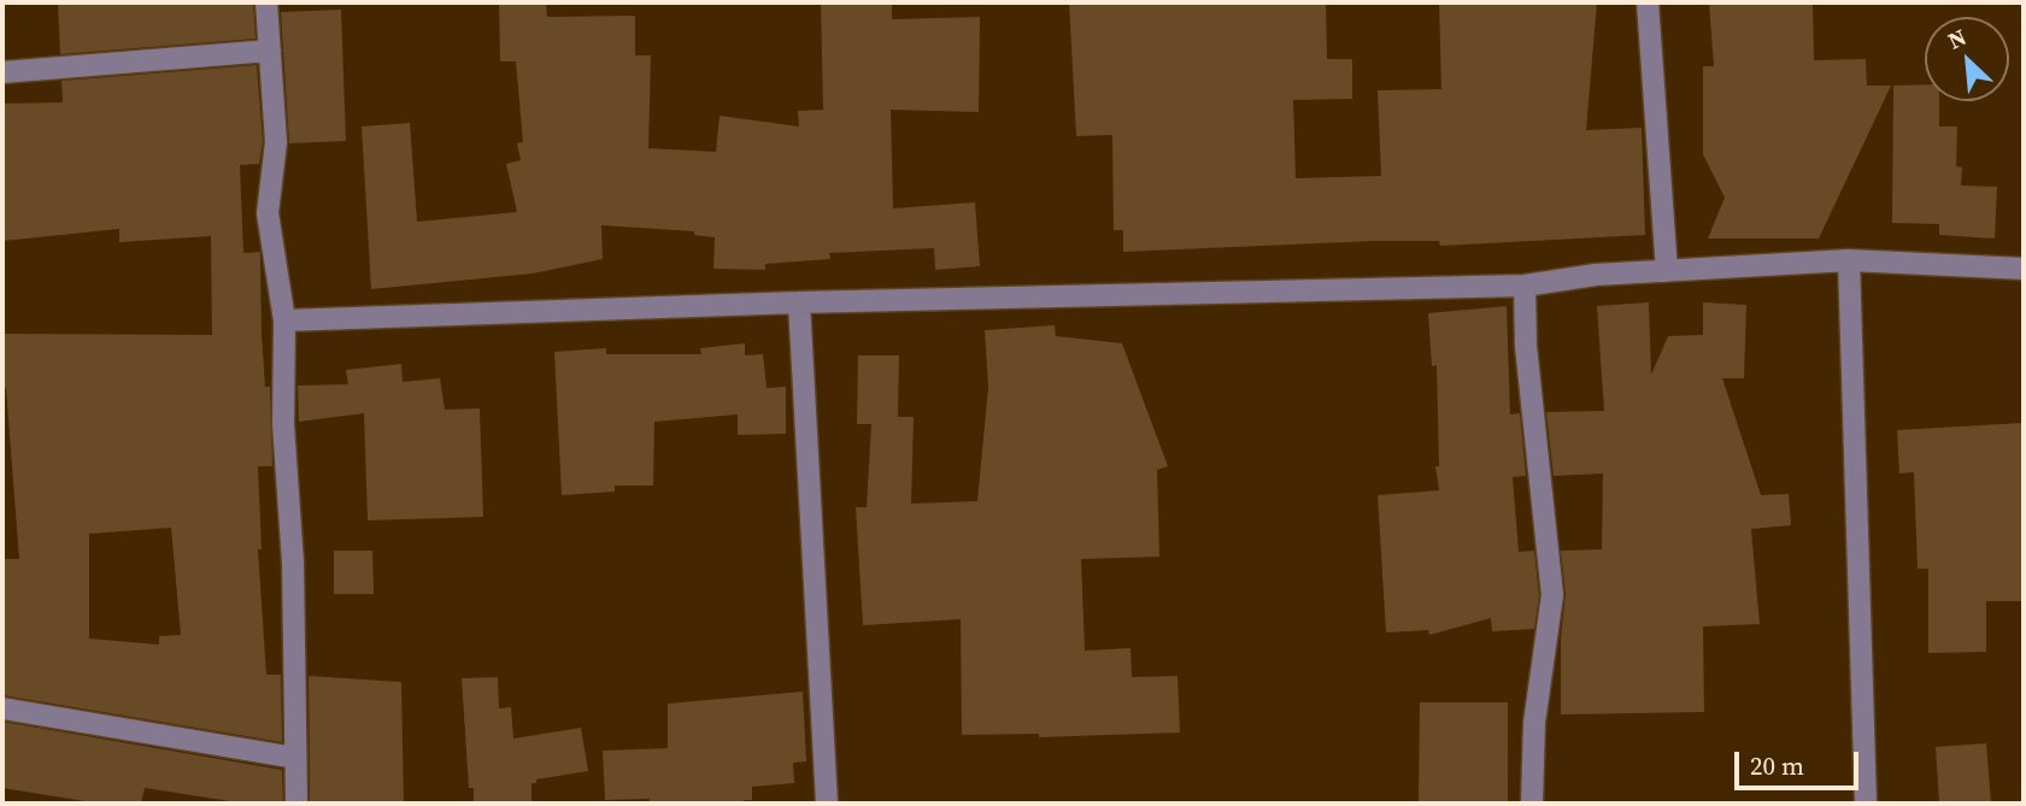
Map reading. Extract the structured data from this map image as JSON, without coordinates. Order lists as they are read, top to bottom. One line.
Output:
{"scale_bar":"20 m","north":"top left"}
